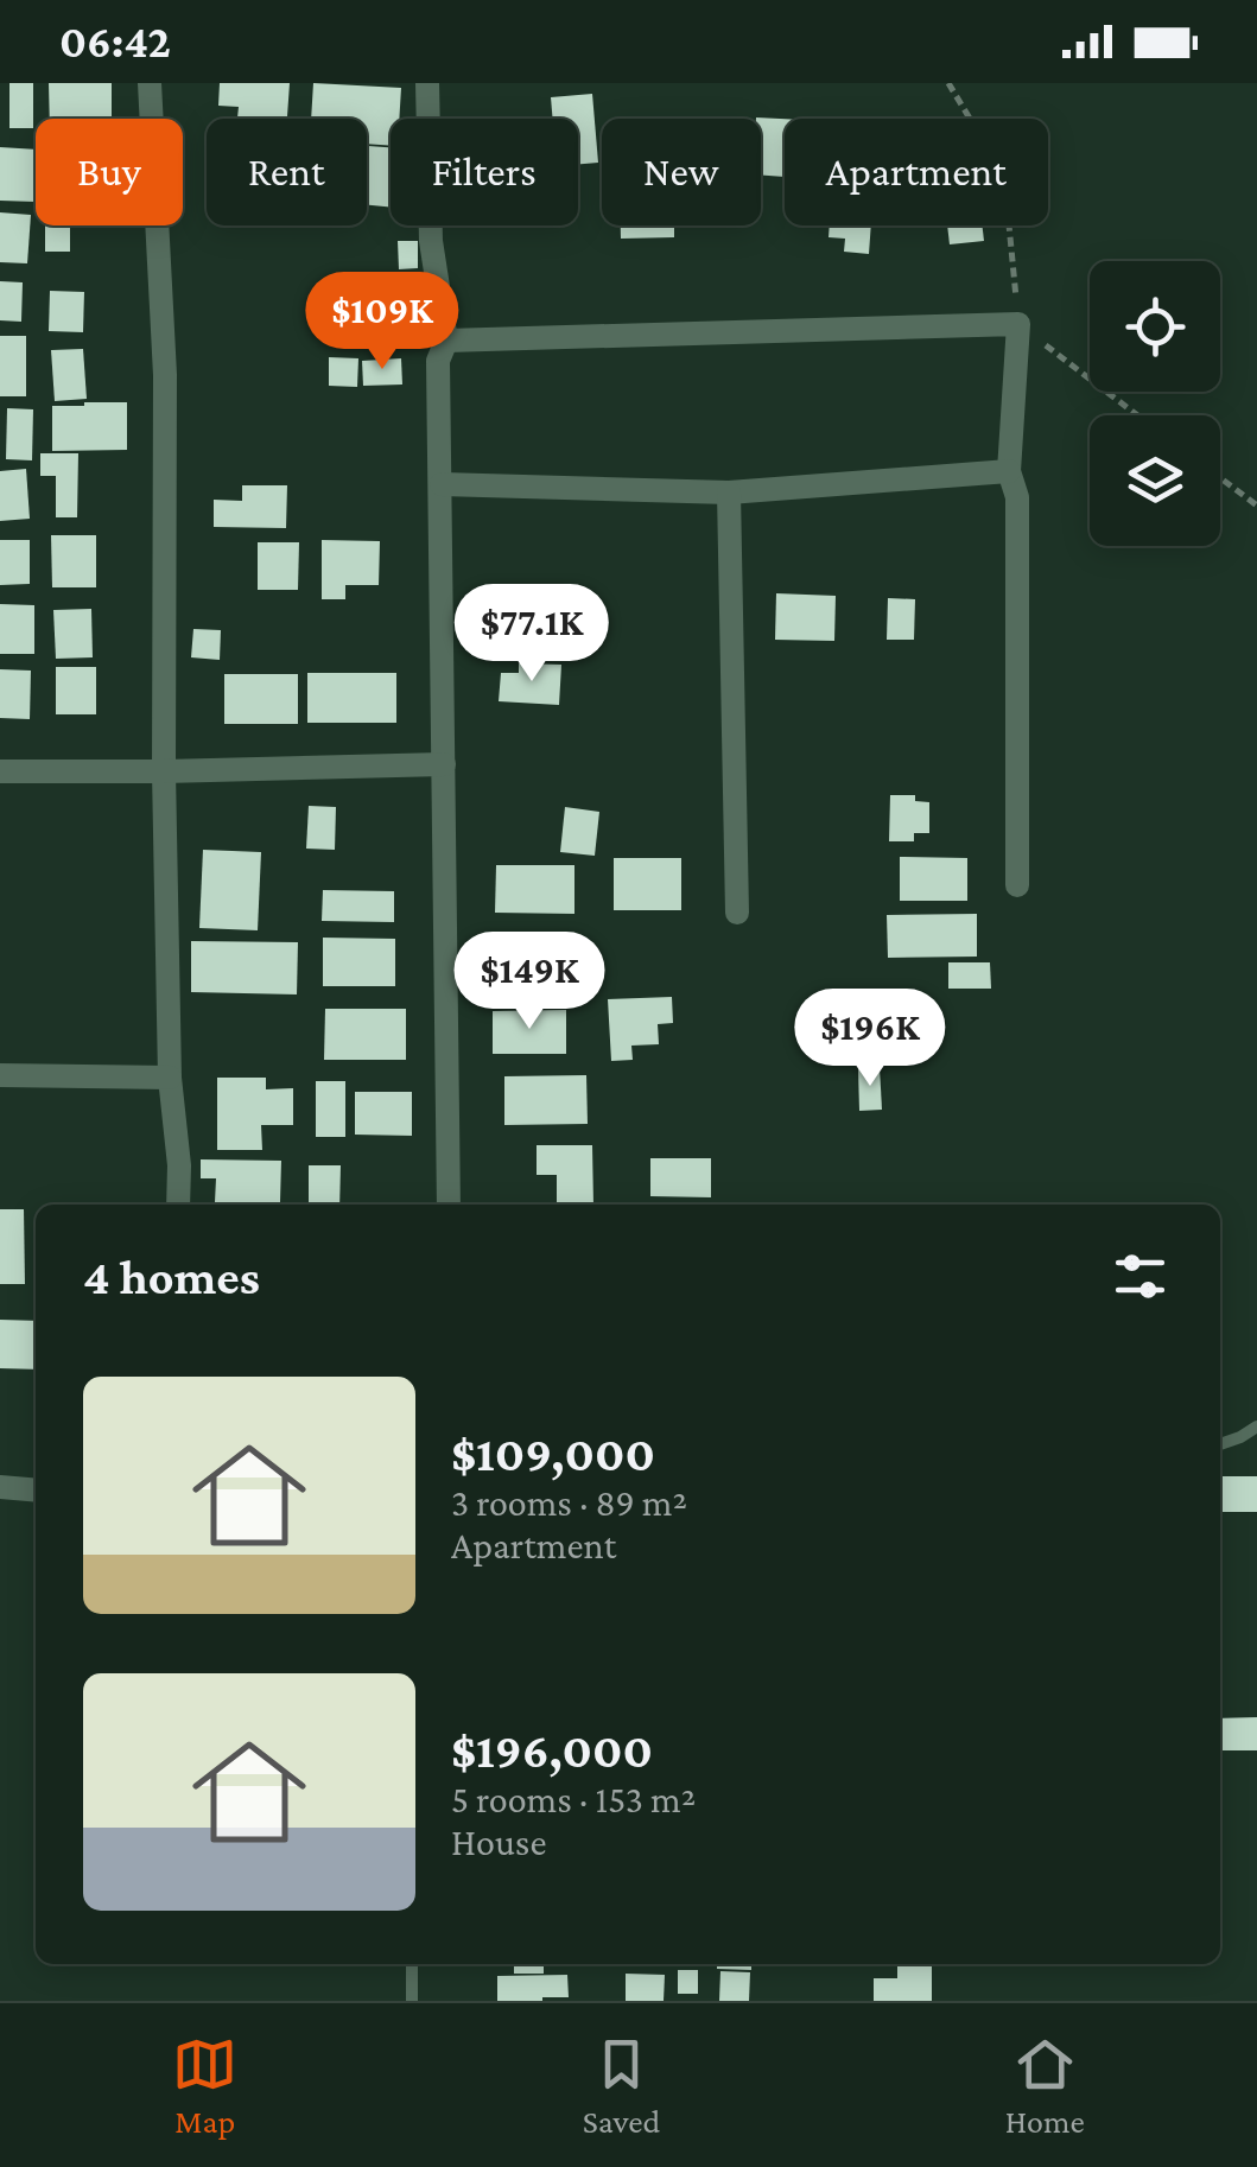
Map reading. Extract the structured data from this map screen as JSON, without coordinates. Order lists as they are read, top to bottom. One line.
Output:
{"page":{"status":"06:42","chip":["Buy","Rent","Filters","New","Apartment"],"price":["$109K","$77.1K","$149K","$196K"],"heading":"4 homes","list":[{"name":"$109,000","note":"3 rooms · 89 m² · Apartment"},{"name":"$196,000","note":"5 rooms · 153 m² · House"}],"tabs":["Map","Saved","Home"]}}
